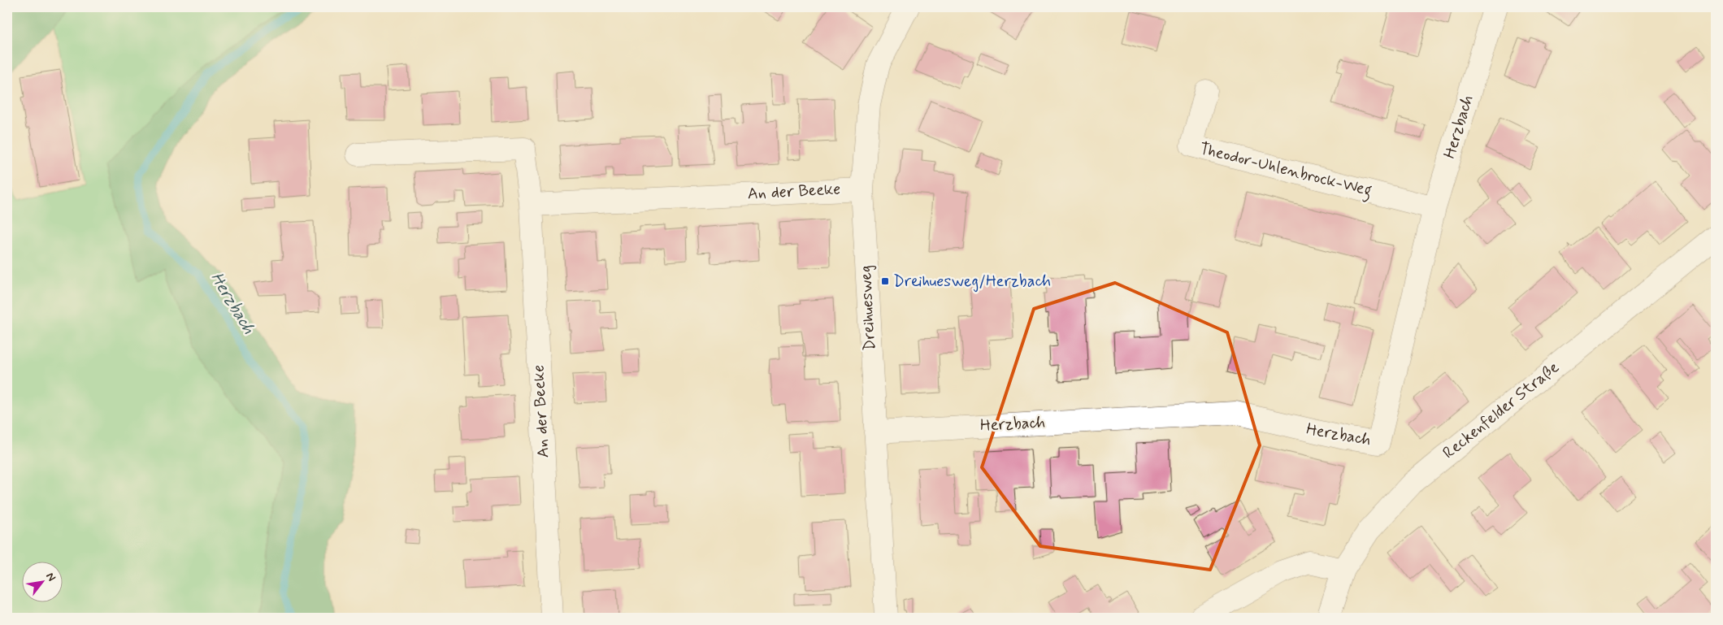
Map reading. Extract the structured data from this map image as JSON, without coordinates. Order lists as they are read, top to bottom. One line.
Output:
{"streets":{"street":["Herzbach","Theodor-Uhlenbrock-Weg","An der Beeke","Dreihuesweg","Reckenfelder Straße"]},"crossings":[["Herzbach","Theodor-Uhlenbrock-Weg"],["Herzbach","Dreihuesweg"],["An der Beeke","Dreihuesweg"]],"water":["Herzbach"],"places":{"transit":["Dreihuesweg/Herzbach"]},"north":"top right"}
